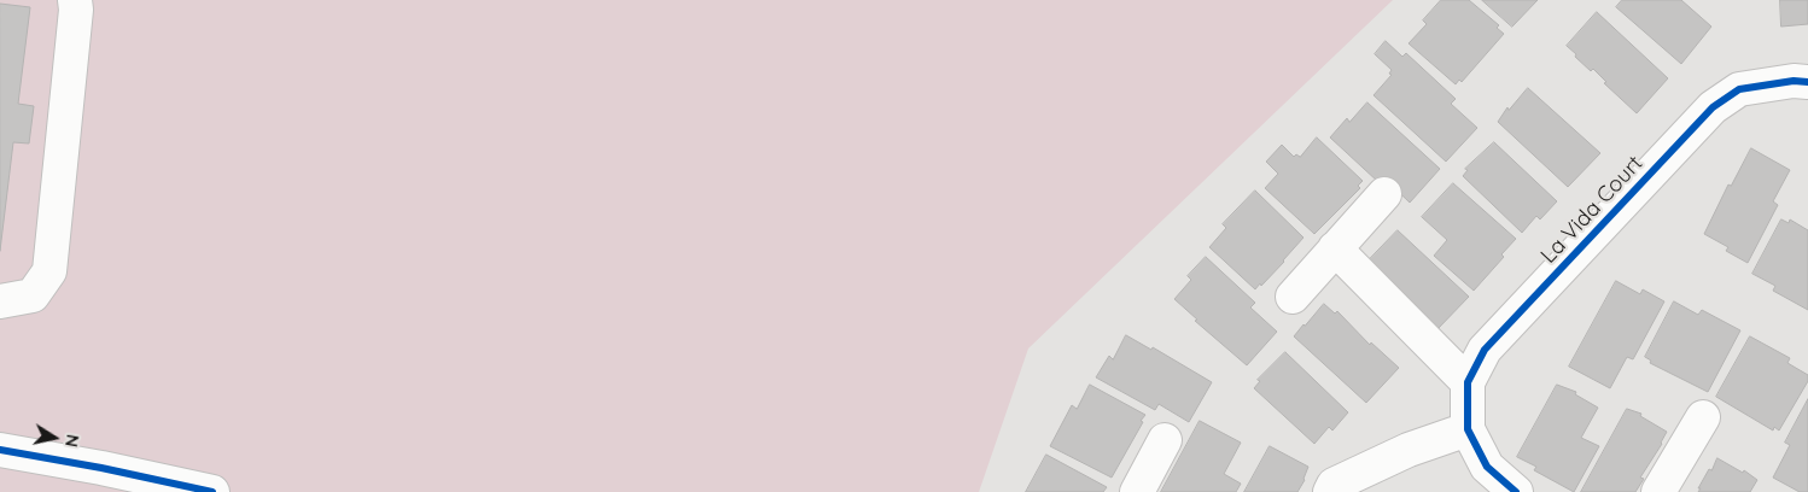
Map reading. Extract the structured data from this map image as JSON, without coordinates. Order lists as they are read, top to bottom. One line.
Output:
{"streets":{"street":["La Vida Court"]},"north":"right"}
